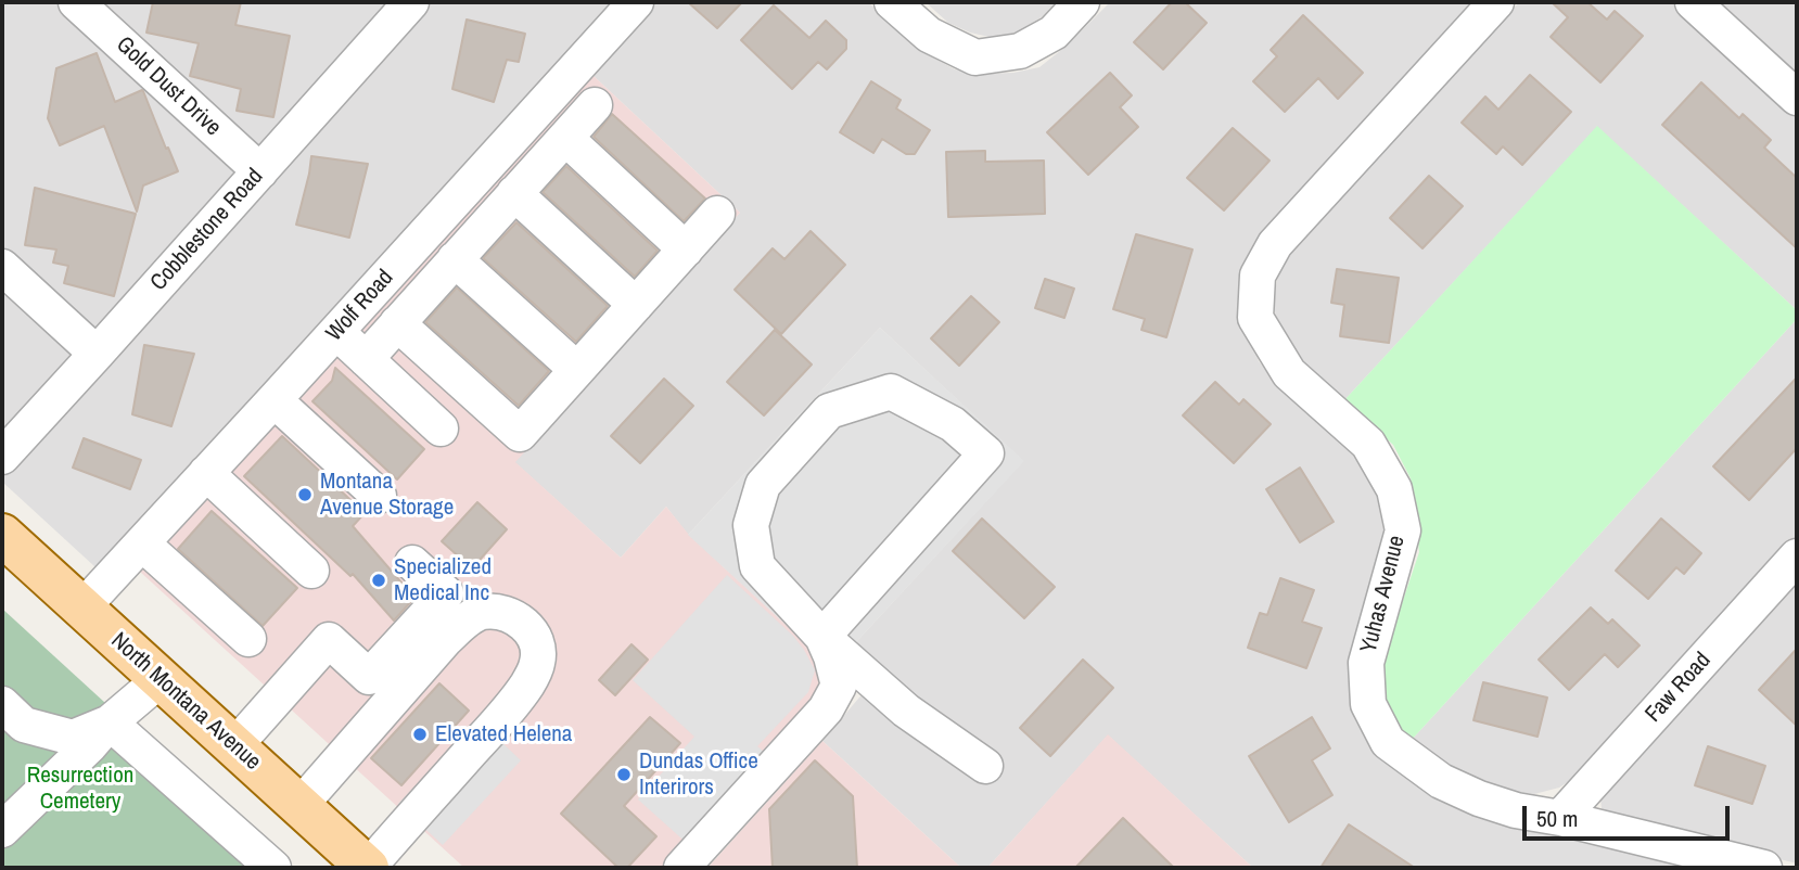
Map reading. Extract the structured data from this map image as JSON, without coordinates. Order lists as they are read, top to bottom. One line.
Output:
{"streets":{"main road":["North Montana Avenue"],"street":["Gold Dust Drive","Cobblestone Road","Wolf Road","Yuhas Avenue","Faw Road"]},"crossings":[["Gold Dust Drive","Cobblestone Road"],["Wolf Road","North Montana Avenue"],["Yuhas Avenue","Faw Road"]],"parks":["Resurrection Cemetery"],"places":["Montana Avenue Storage","Specialized Medical Inc","Elevated Helena","Dundas Office Interirors"],"scale_bar":"50 m"}
